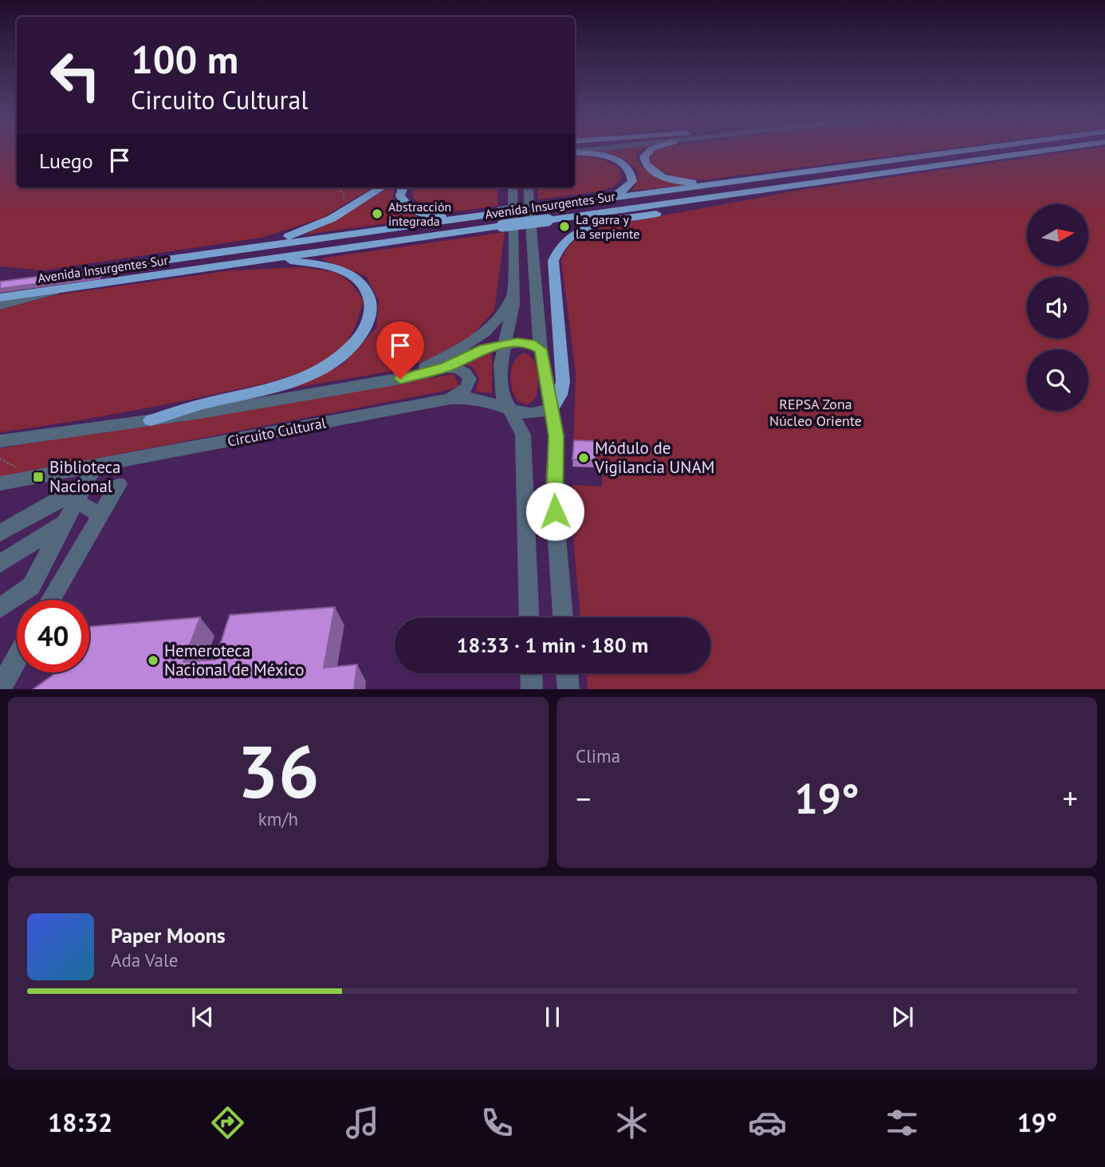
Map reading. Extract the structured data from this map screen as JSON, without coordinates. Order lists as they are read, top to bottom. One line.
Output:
{"streets":{"main road":["Avenida Insurgentes Sur"],"street":["Circuito Cultural"]},"parks":["REPSA Zona Núcleo Oriente"],"places":{"other":["Abstracción integrada","La garra y la serpiente","Módulo de Vigilancia UNAM","Hemeroteca Nacional de México"],"transit":["Biblioteca Nacional"]},"north":"right","page":{"turn":["100 m","Circuito Cultural"],"then":"Luego","limit":"40","trip":"18:33 · 1 min · 180 m","tile":[["36","km/h"],"Clima"],"heat":["−","19°","+"],"song":["Paper Moons","Ada Vale"],"tabs":["18:32","19°"]}}
